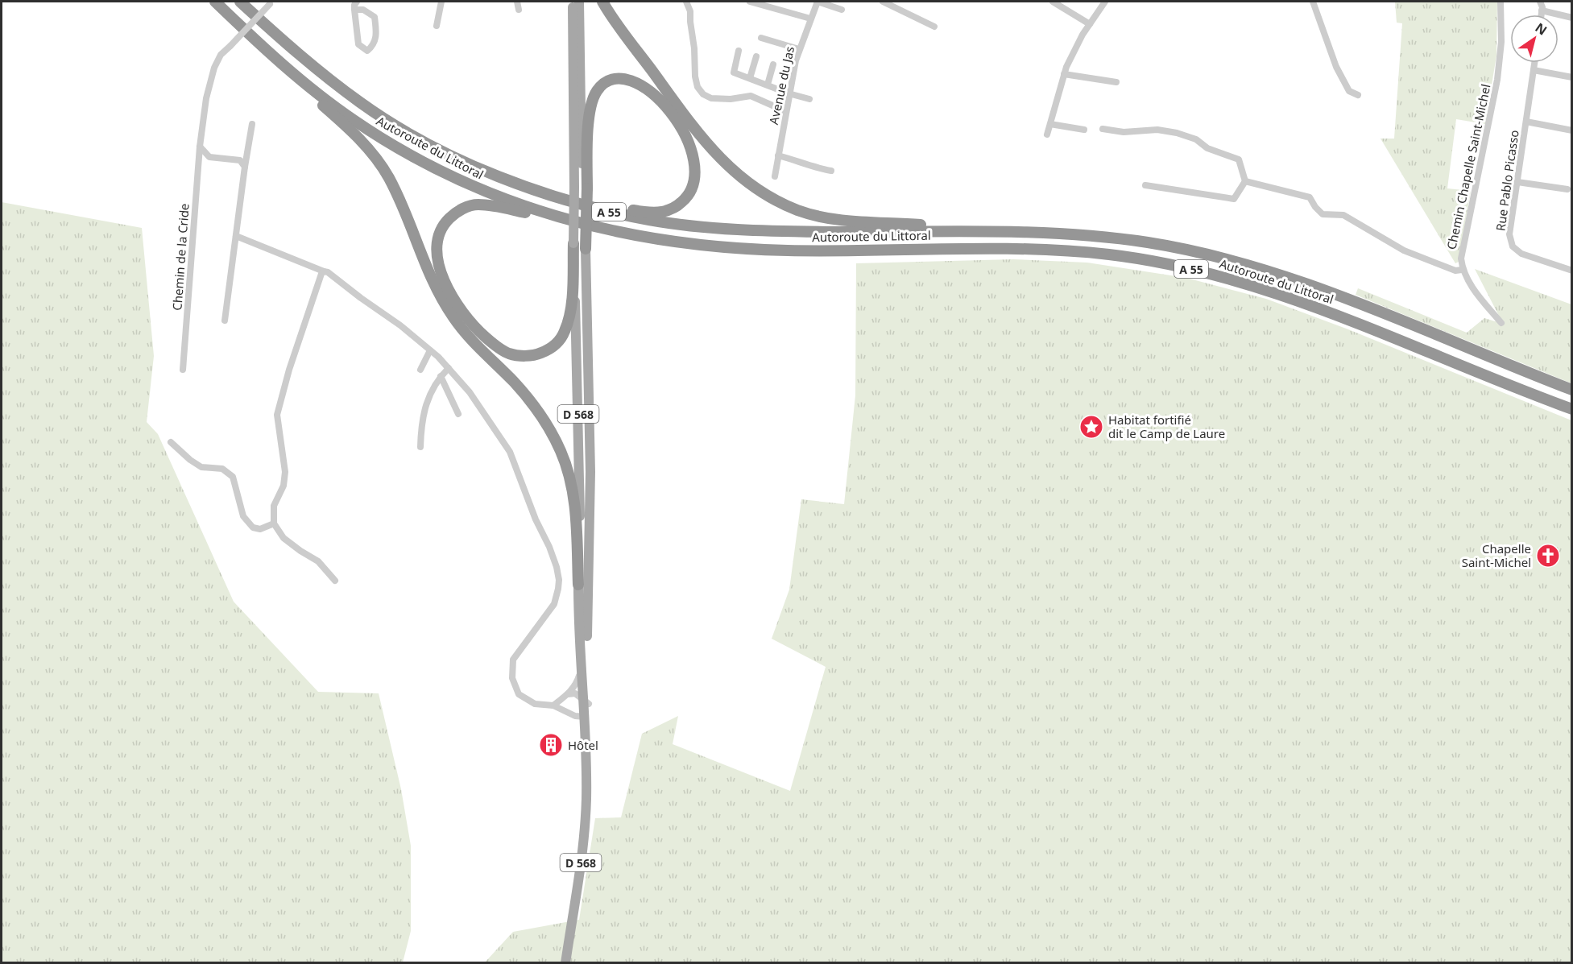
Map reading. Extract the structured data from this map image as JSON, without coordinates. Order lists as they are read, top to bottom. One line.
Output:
{"streets":{"highway":["Autoroute du Littoral","A 55"],"main road":["D 568"],"street":["Avenue du Jas","Chemin Chapelle Saint-Michel","Rue Pablo Picasso","Chemin de la Cride"]},"places":{"place":["Habitat fortifié dit le Camp de Laure"],"church":["Chapelle Saint-Michel"],"building":["Hôtel"]},"north":"top right"}
